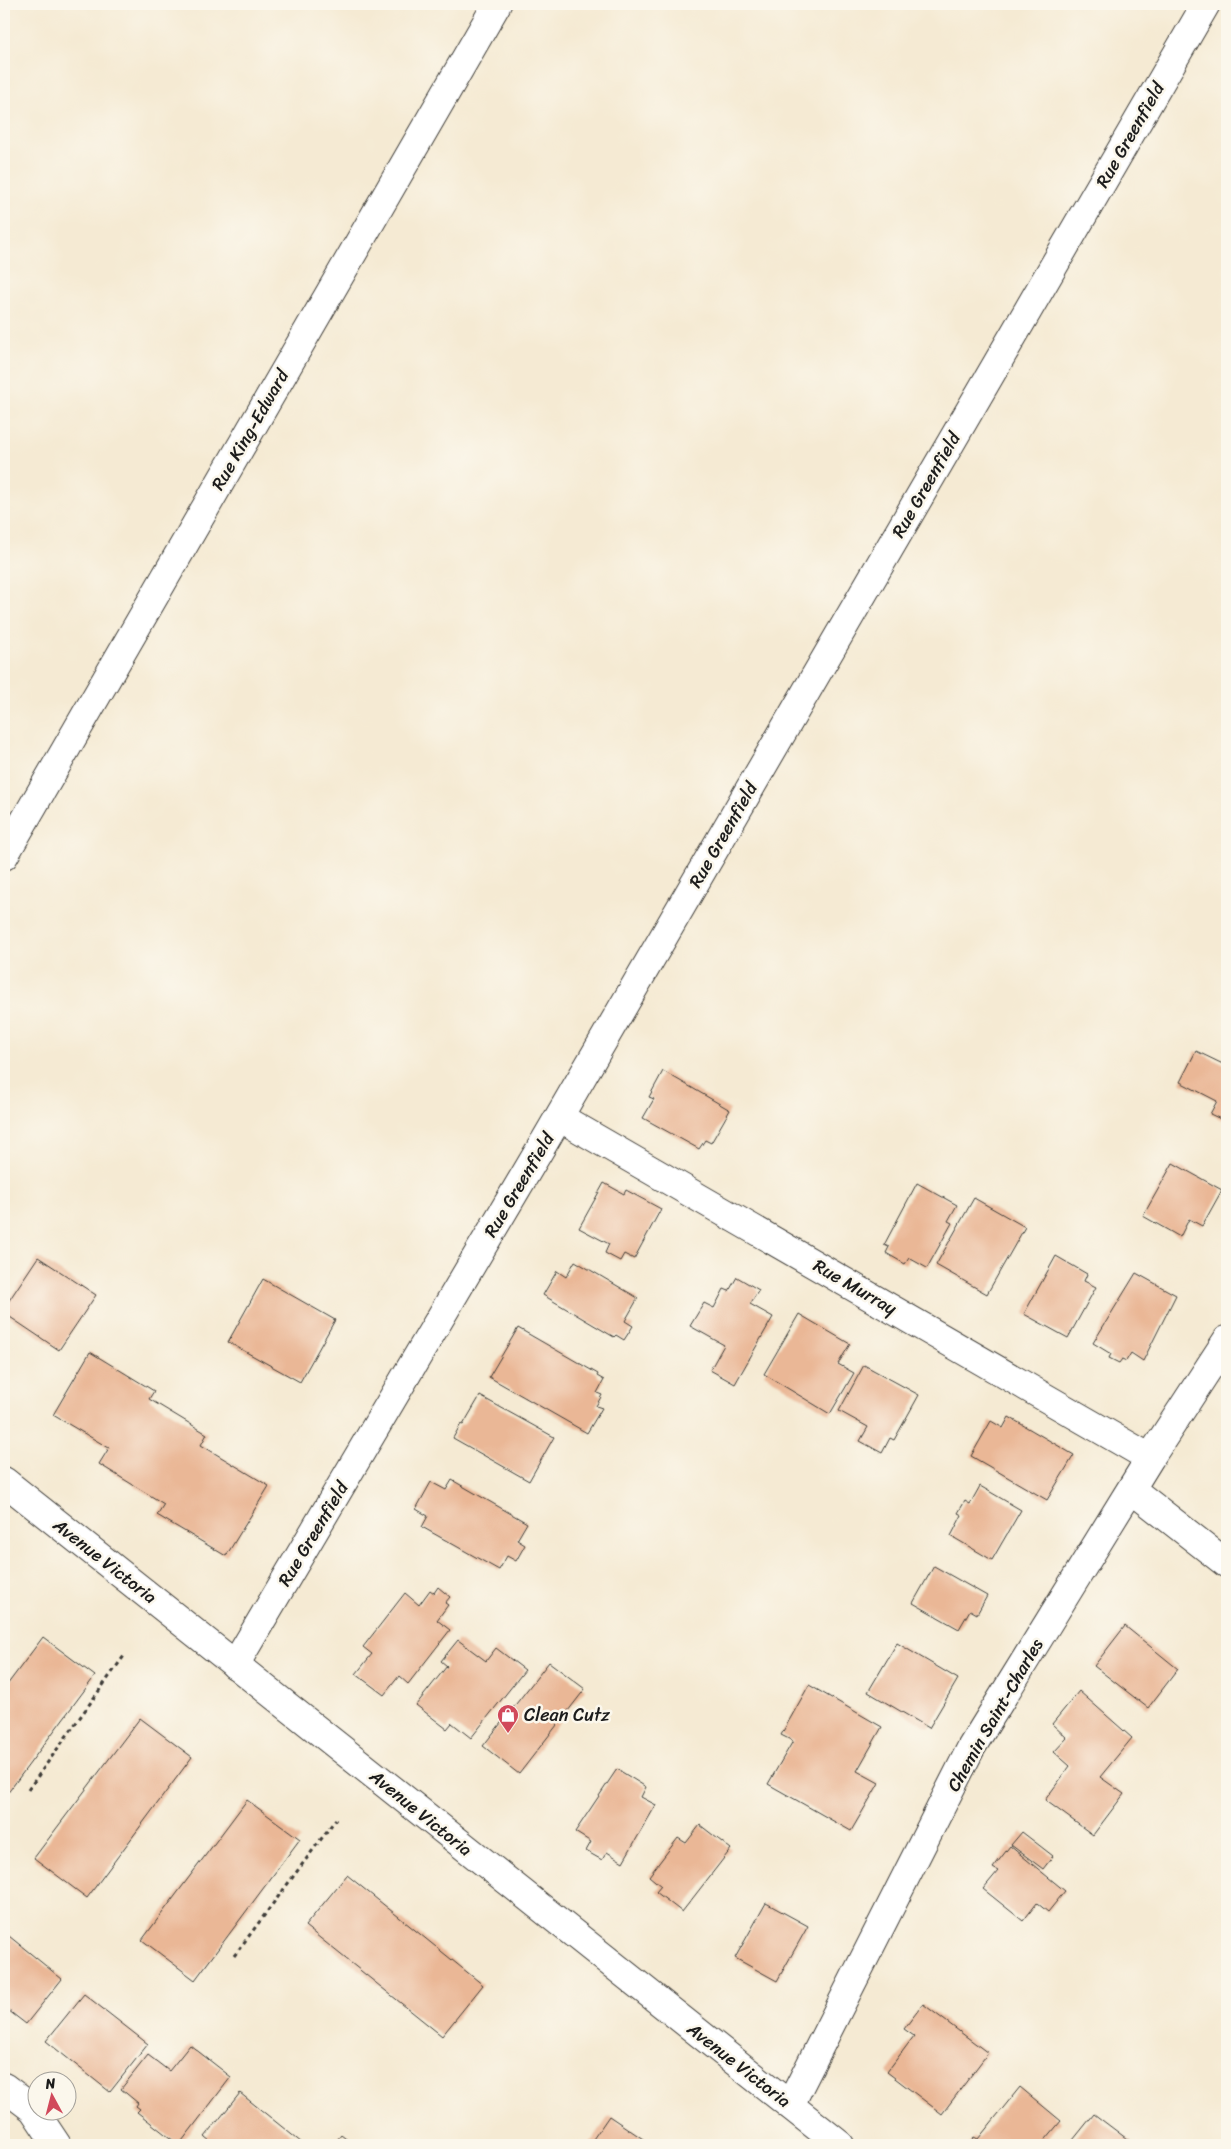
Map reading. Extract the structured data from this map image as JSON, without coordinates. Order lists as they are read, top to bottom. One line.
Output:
{"streets":{"street":["Rue Greenfield","Rue King-Edward","Rue Murray","Avenue Victoria","Chemin Saint-Charles"]},"crossings":[["Rue Greenfield","Rue Murray"],["Rue Greenfield","Avenue Victoria"],["Rue Murray","Chemin Saint-Charles"],["Avenue Victoria","Chemin Saint-Charles"]],"places":{"shop":["Clean Cutz"]},"north":"top"}
